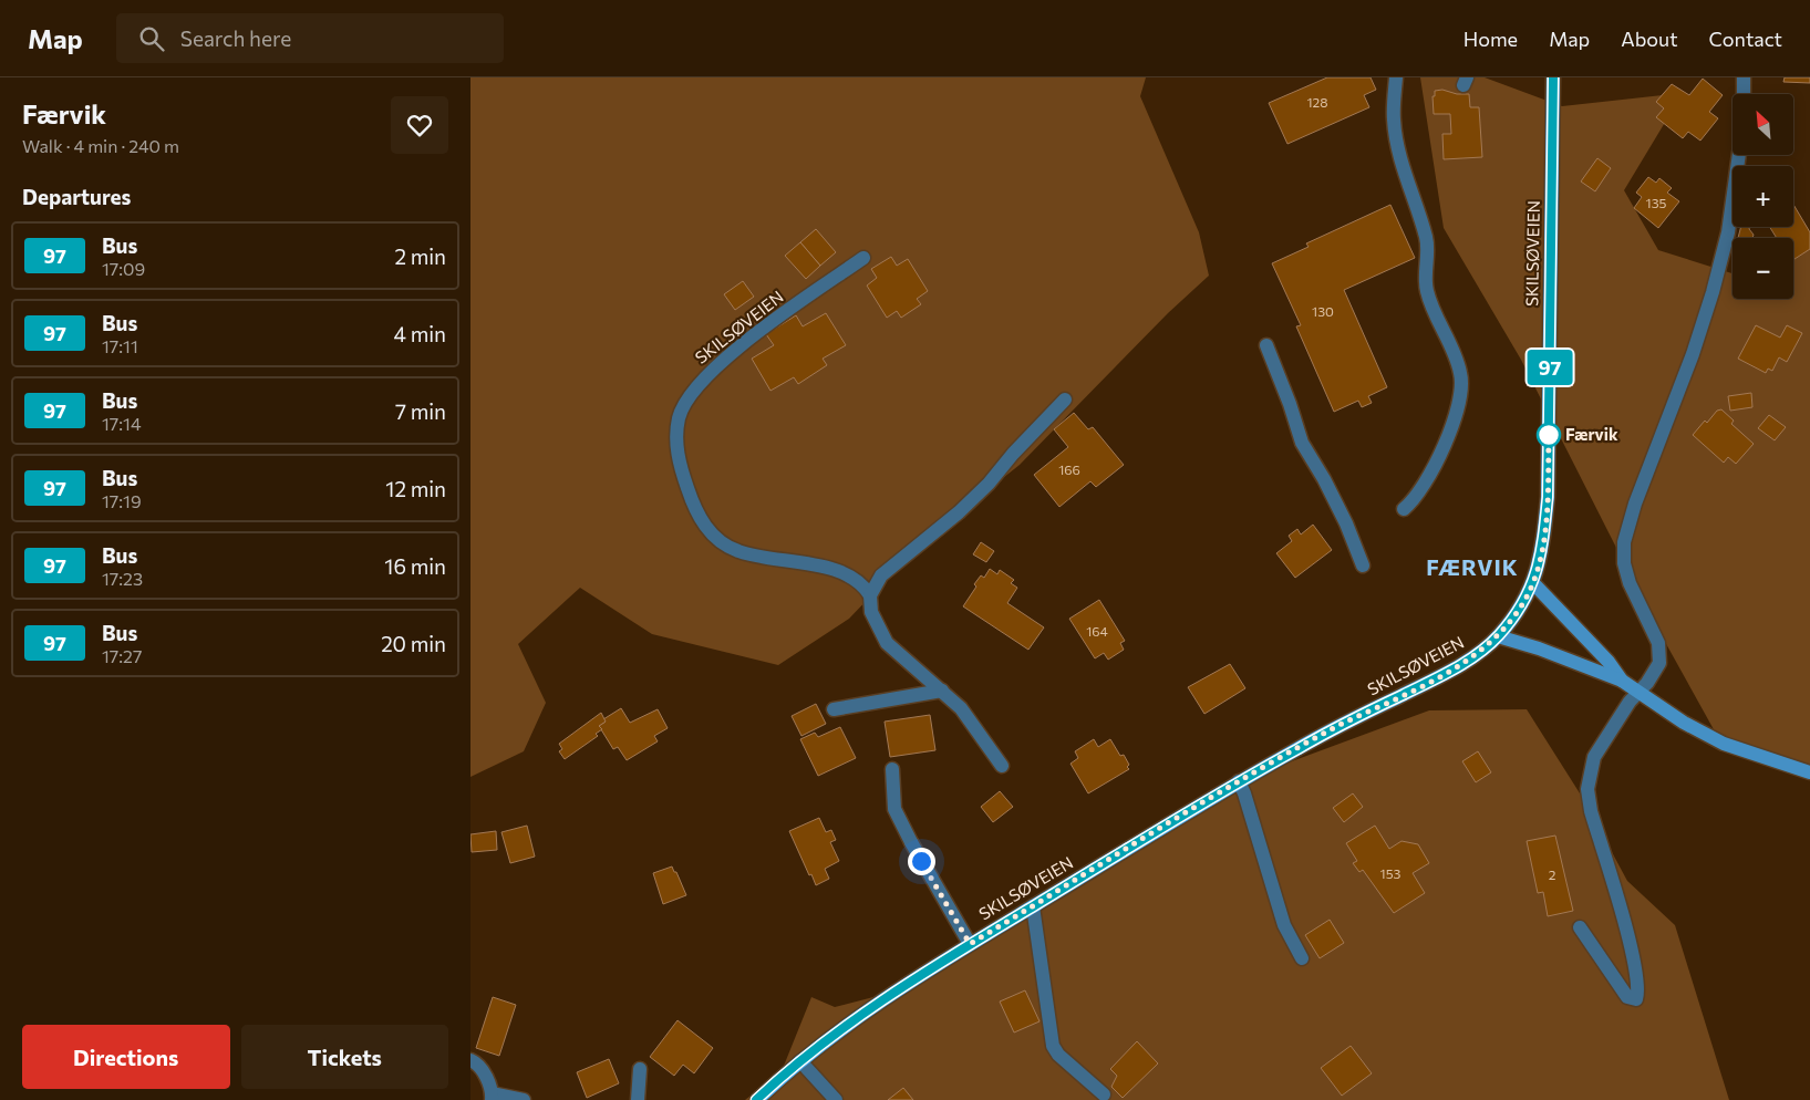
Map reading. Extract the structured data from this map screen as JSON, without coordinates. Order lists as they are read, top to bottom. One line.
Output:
{"streets":{"main road":["SKILSØVEIEN"]},"districts":["FÆRVIK"],"places":["Færvik"],"lines":["bus line 97"],"house_numbers":["128","135","130","166","164","153","2"],"north":"top left","page":{"header":"Map","search":"Search here","nav":["Home","Map","About","Contact"],"heading":[["Færvik","Walk · 4 min · 240 m"],"Departures"],"on_map":"97","map_buttons":["+","−"],"list":[{"mark":"97","name":"Bus","note":"17:09","value":"2 min"},{"mark":"97","name":"Bus","note":"17:11","value":"4 min"},{"mark":"97","name":"Bus","note":"17:14","value":"7 min"},{"mark":"97","name":"Bus","note":"17:19","value":"12 min"},{"mark":"97","name":"Bus","note":"17:23","value":"16 min"},{"mark":"97","name":"Bus","note":"17:27","value":"20 min"}],"buttons":["Directions","Tickets"]}}
